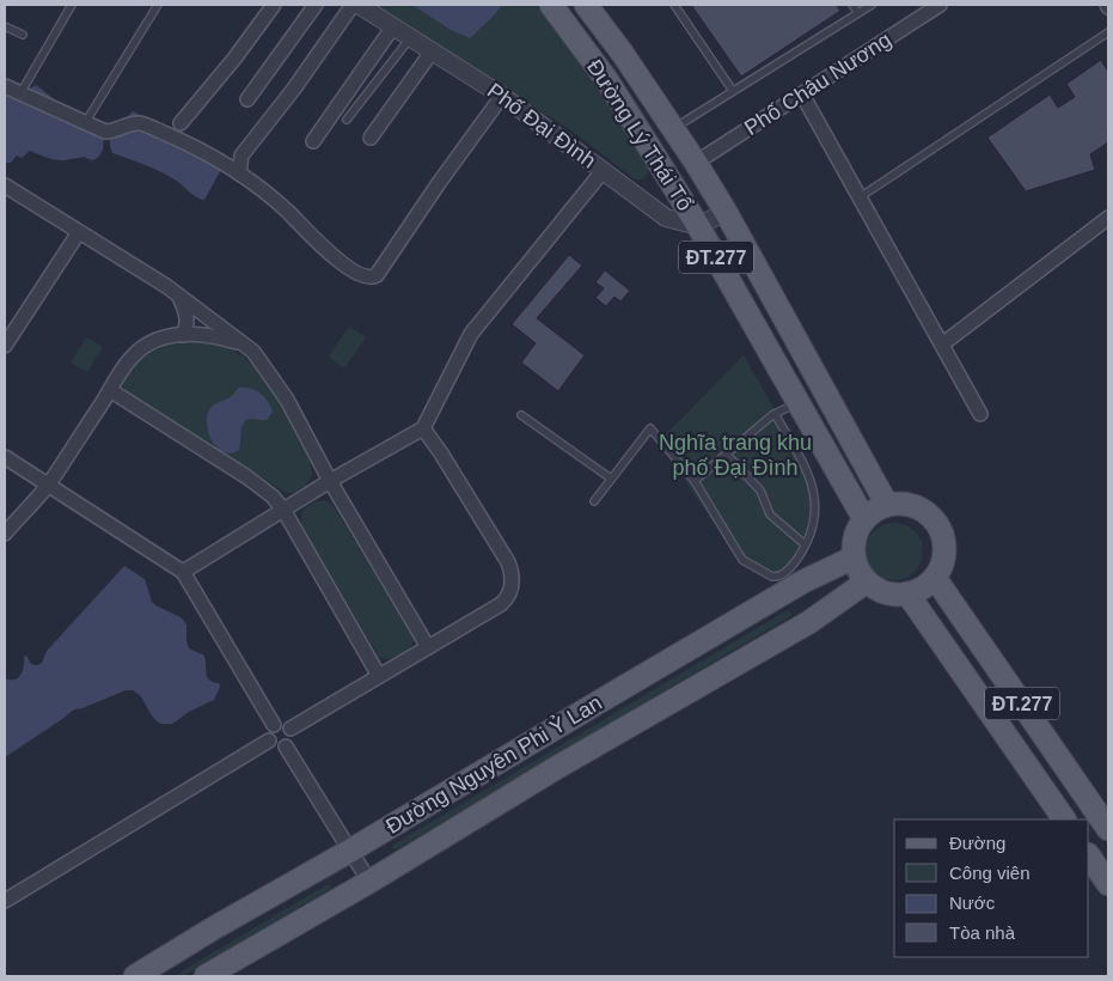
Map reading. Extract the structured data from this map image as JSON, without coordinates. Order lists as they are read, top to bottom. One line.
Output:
{"streets":{"main road":["Đường Lý Thái Tổ","ĐT.277","Đường Nguyên Phi Ỷ Lan"],"street":["Phố Châu Nương","Phố Đại Đình"]},"crossings":[["Phố Châu Nương","Đường Lý Thái Tổ"],["Phố Đại Đình","Đường Lý Thái Tổ"],["Đường Lý Thái Tổ","ĐT.277"],["Đường Lý Thái Tổ","Đường Nguyên Phi Ỷ Lan"],["ĐT.277","Đường Nguyên Phi Ỷ Lan"]],"parks":["Nghĩa trang khu phố Đại Đình"],"legend":["Đường","Công viên","Nước","Tòa nhà"]}
